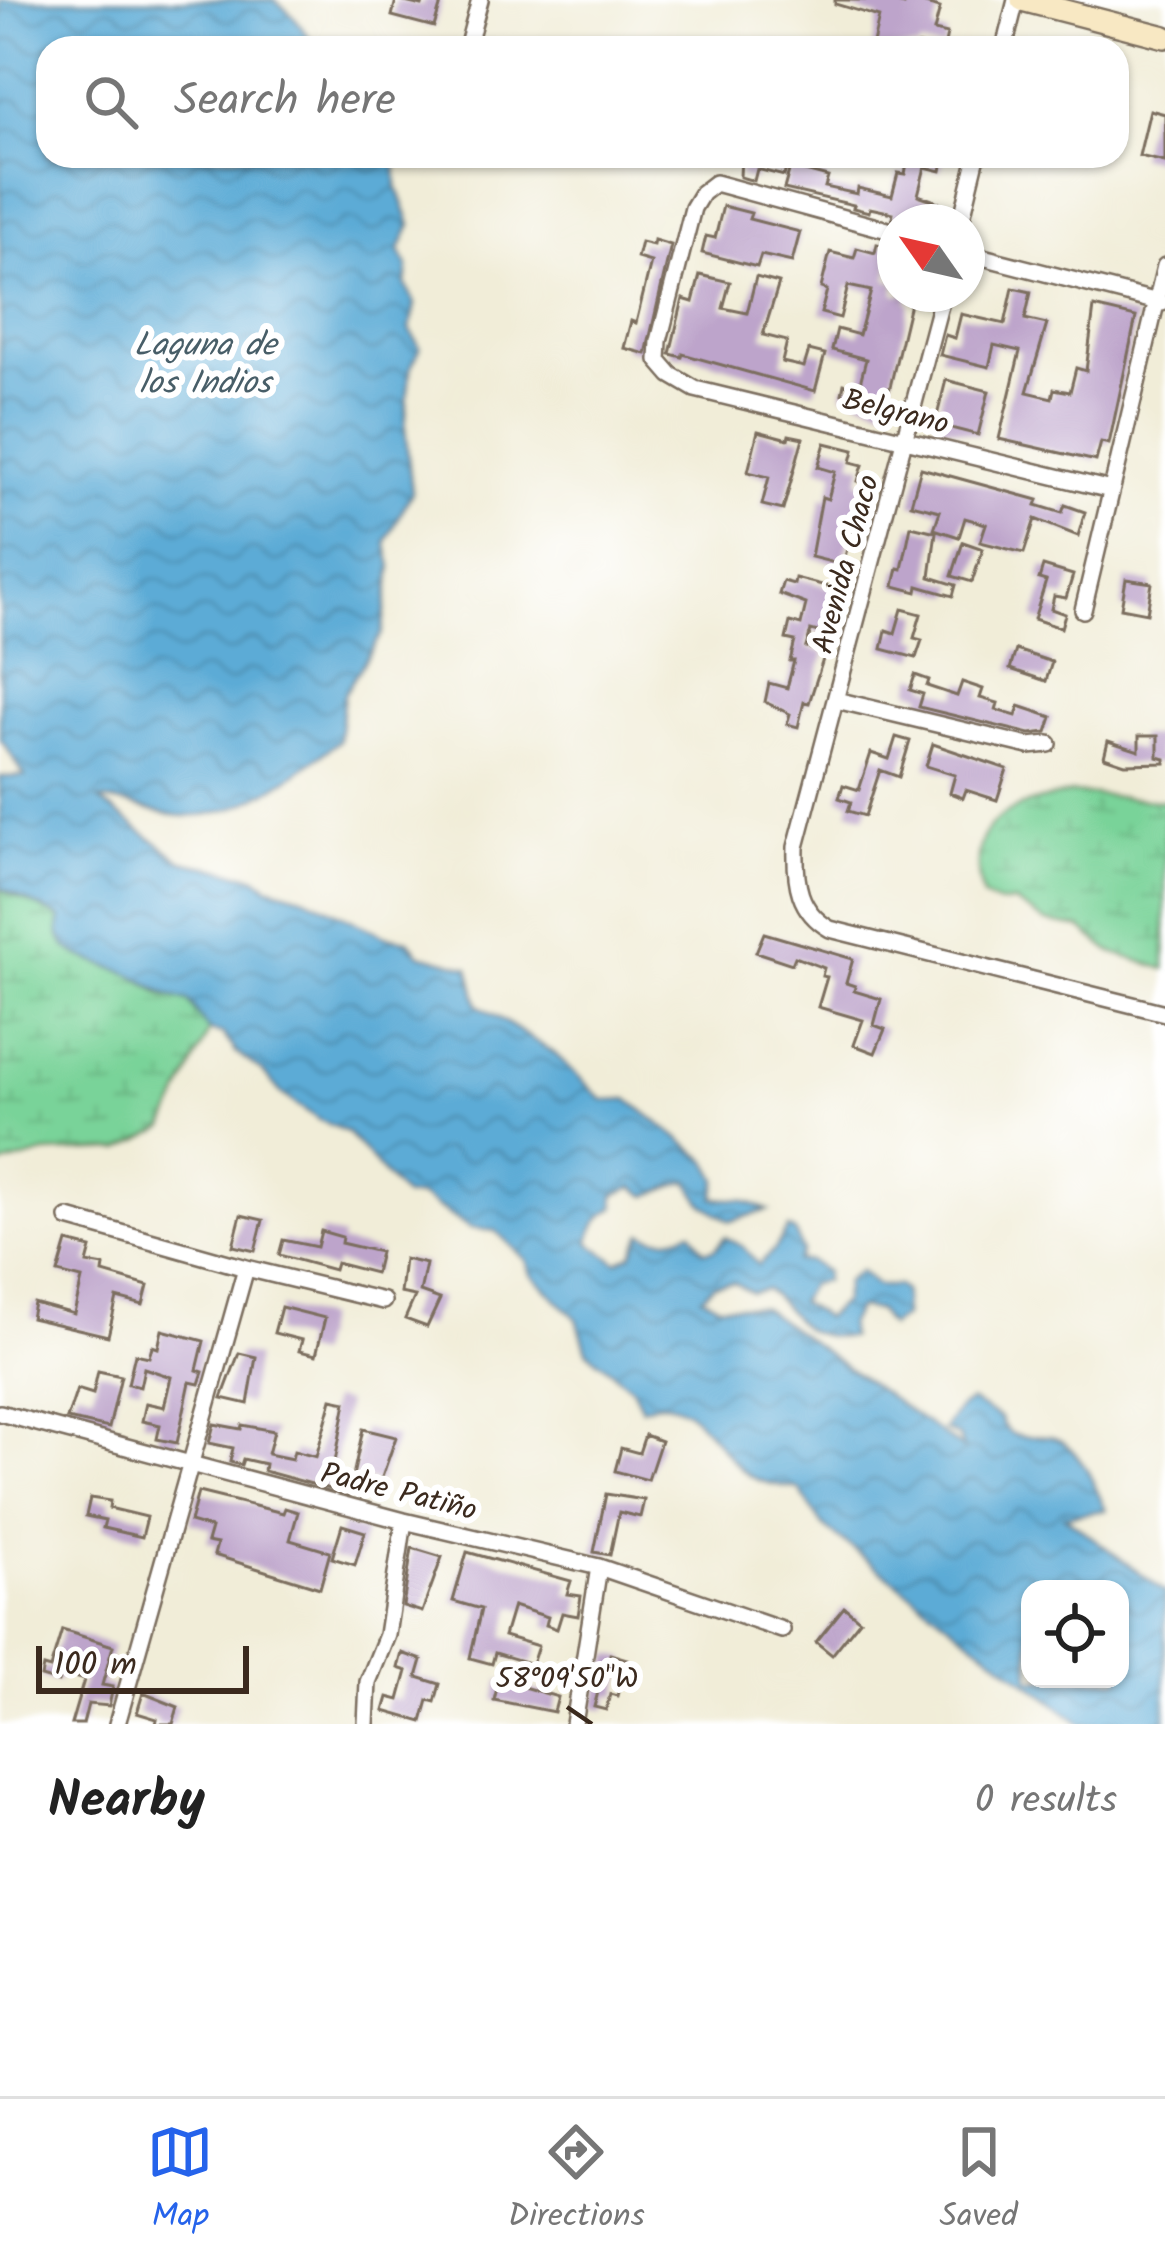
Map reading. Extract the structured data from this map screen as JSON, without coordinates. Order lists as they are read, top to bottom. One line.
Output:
{"streets":{"street":["Belgrano","Avenida Chaco","Padre Patiño"]},"crossings":[["Belgrano","Avenida Chaco"]],"water":["Laguna de los Indios"],"scale_bar":"100 m","north":"top left","page":{"search":"Search here","scale":"100 m","heading":["Nearby","0 results"],"nav":["Map","Directions","Saved"]},"coordinates":["58°09'50\"W"]}
